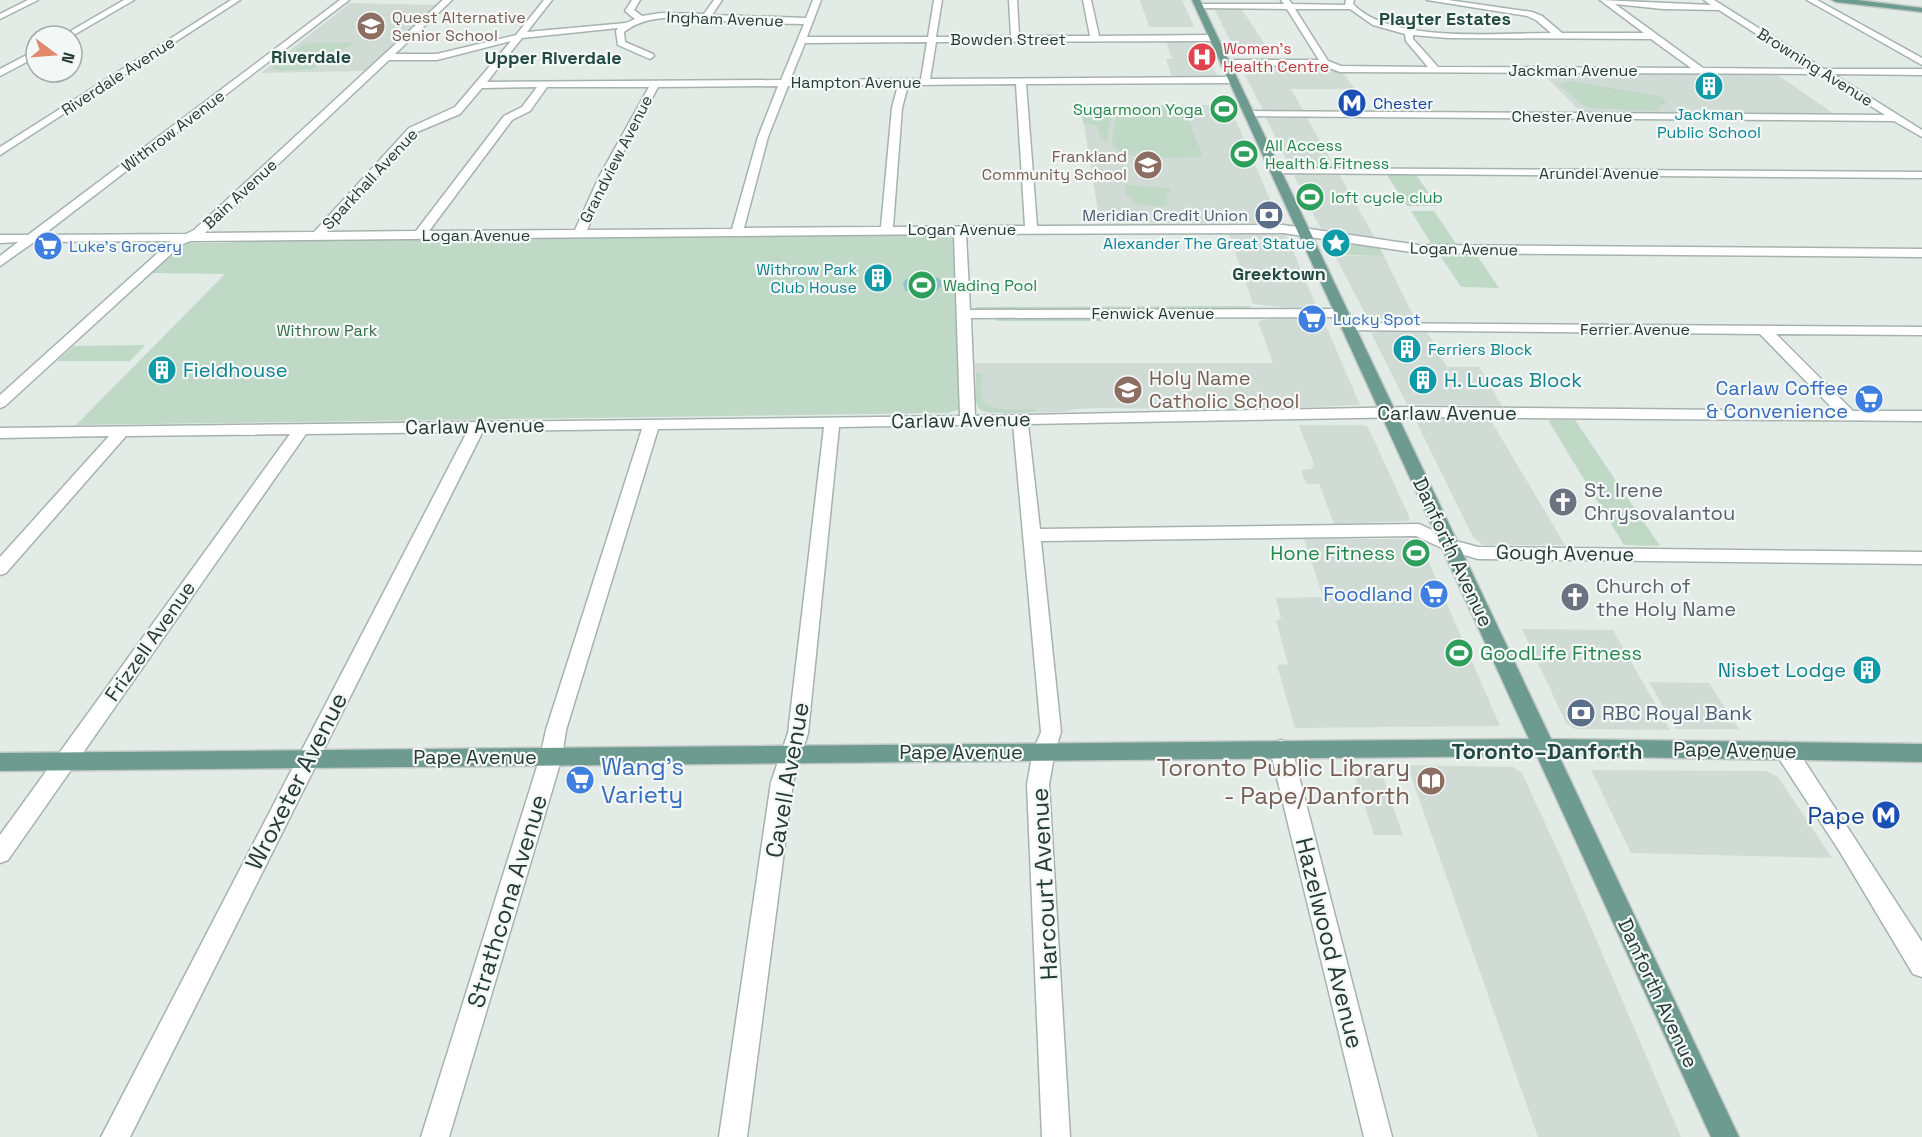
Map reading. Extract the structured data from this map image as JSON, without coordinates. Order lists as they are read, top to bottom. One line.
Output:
{"streets":{"main road":["Danforth Avenue","Pape Avenue"],"street":["Ingham Avenue","Bowden Street","Browning Avenue","Jackman Avenue","Riverdale Avenue","Hampton Avenue","Chester Avenue","Withrow Avenue","Grandview Avenue","Arundel Avenue","Sparkhall Avenue","Bain Avenue","Logan Avenue","Fenwick Avenue","Ferrier Avenue","Carlaw Avenue","Gough Avenue","Frizzell Avenue","Cavell Avenue","Wroxeter Avenue","Harcourt Avenue","Strathcona Avenue","Hazelwood Avenue"]},"crossings":[["Bowden Street","Danforth Avenue"],["Browning Avenue","Jackman Avenue"],["Browning Avenue","Chester Avenue"],["Jackman Avenue","Danforth Avenue"],["Hampton Avenue","Grandview Avenue"],["Hampton Avenue","Sparkhall Avenue"],["Hampton Avenue","Danforth Avenue"],["Chester Avenue","Danforth Avenue"],["Withrow Avenue","Logan Avenue"],["Grandview Avenue","Logan Avenue"],["Arundel Avenue","Danforth Avenue"],["Sparkhall Avenue","Logan Avenue"],["Bain Avenue","Logan Avenue"],["Logan Avenue","Danforth Avenue"],["Fenwick Avenue","Ferrier Avenue"],["Fenwick Avenue","Danforth Avenue"],["Ferrier Avenue","Danforth Avenue"],["Carlaw Avenue","Danforth Avenue"],["Carlaw Avenue","Frizzell Avenue"],["Carlaw Avenue","Cavell Avenue"],["Carlaw Avenue","Wroxeter Avenue"],["Carlaw Avenue","Harcourt Avenue"],["Carlaw Avenue","Strathcona Avenue"],["Danforth Avenue","Gough Avenue"],["Danforth Avenue","Pape Avenue"],["Gough Avenue","Harcourt Avenue"],["Frizzell Avenue","Pape Avenue"],["Pape Avenue","Cavell Avenue"],["Pape Avenue","Wroxeter Avenue"],["Pape Avenue","Harcourt Avenue"],["Pape Avenue","Strathcona Avenue"],["Pape Avenue","Hazelwood Avenue"]],"districts":["Playter Estates","Riverdale","Upper Riverdale","Greektown","Toronto–Danforth"],"parks":["Withrow Park"],"places":{"school or university":["Quest Alternative Senior School","Frankland Community School","Holy Name Catholic School"],"hospital":["Women's Health Centre"],"building":["Jackman Public School","Withrow Park Club House","Ferriers Block","Fieldhouse","H. Lucas Block","Nisbet Lodge"],"metro station":["Chester","Pape"],"sports":["Sugarmoon Yoga","All Access Health & Fitness","loft cycle club","Wading Pool","Hone Fitness","GoodLife Fitness"],"bank":["Meridian Credit Union","RBC Royal Bank"],"place":["Alexander The Great Statue"],"supermarket":["Luke's Grocery","Lucky Spot","Carlaw Coffee & Convenience","Foodland","Wang's Variety"],"church":["St. Irene Chrysovalantou","Church of the Holy Name"],"library":["Toronto Public Library - Pape/Danforth"]},"north":"right"}
